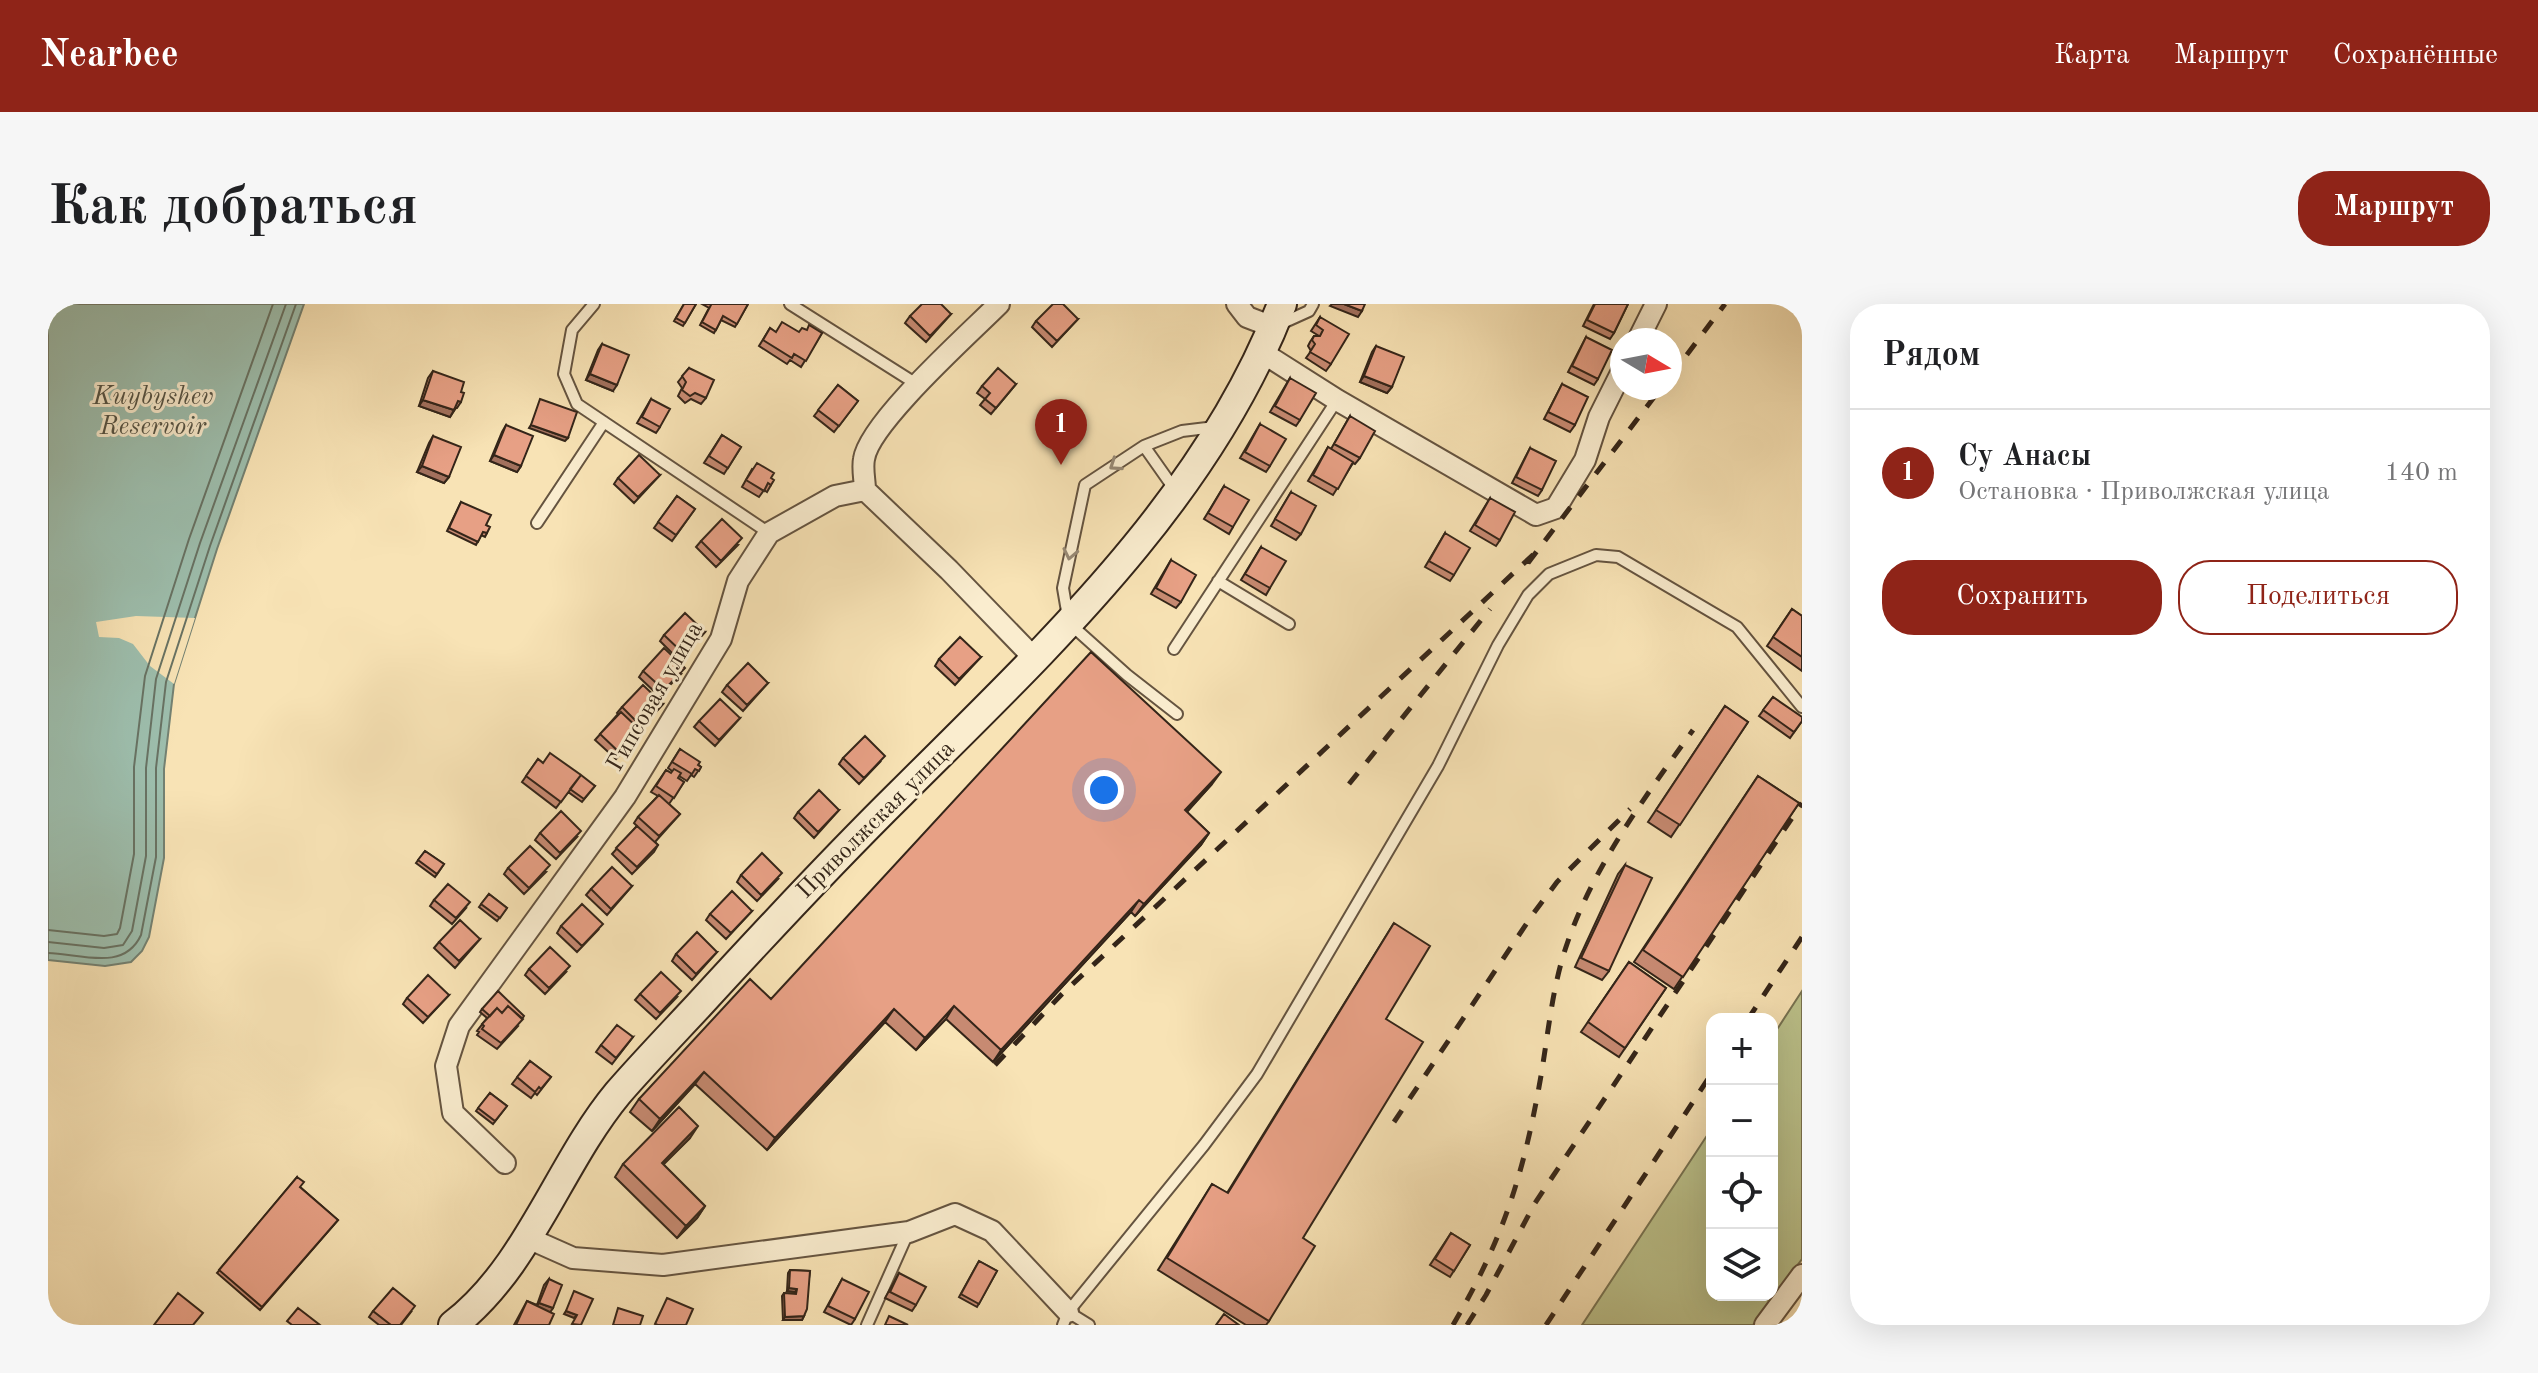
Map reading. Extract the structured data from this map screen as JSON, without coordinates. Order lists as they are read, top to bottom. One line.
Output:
{"streets":{"main road":["Приволжская улица"],"street":["Гипсовая улица"]},"water":["Kuybyshev Reservoir"],"north":"right","page":{"header":"Nearbee","nav":["Карта","Маршрут","Сохранённые"],"buttons":["Маршрут",["Сохранить","Поделиться"]],"title":"Как добраться","heading":"Рядом","pins":"1","list":[{"mark":"1","name":"Су Анасы","note":"Остановка · Приволжская улица","value":"140 m"}],"map_buttons":["+","−"]}}
